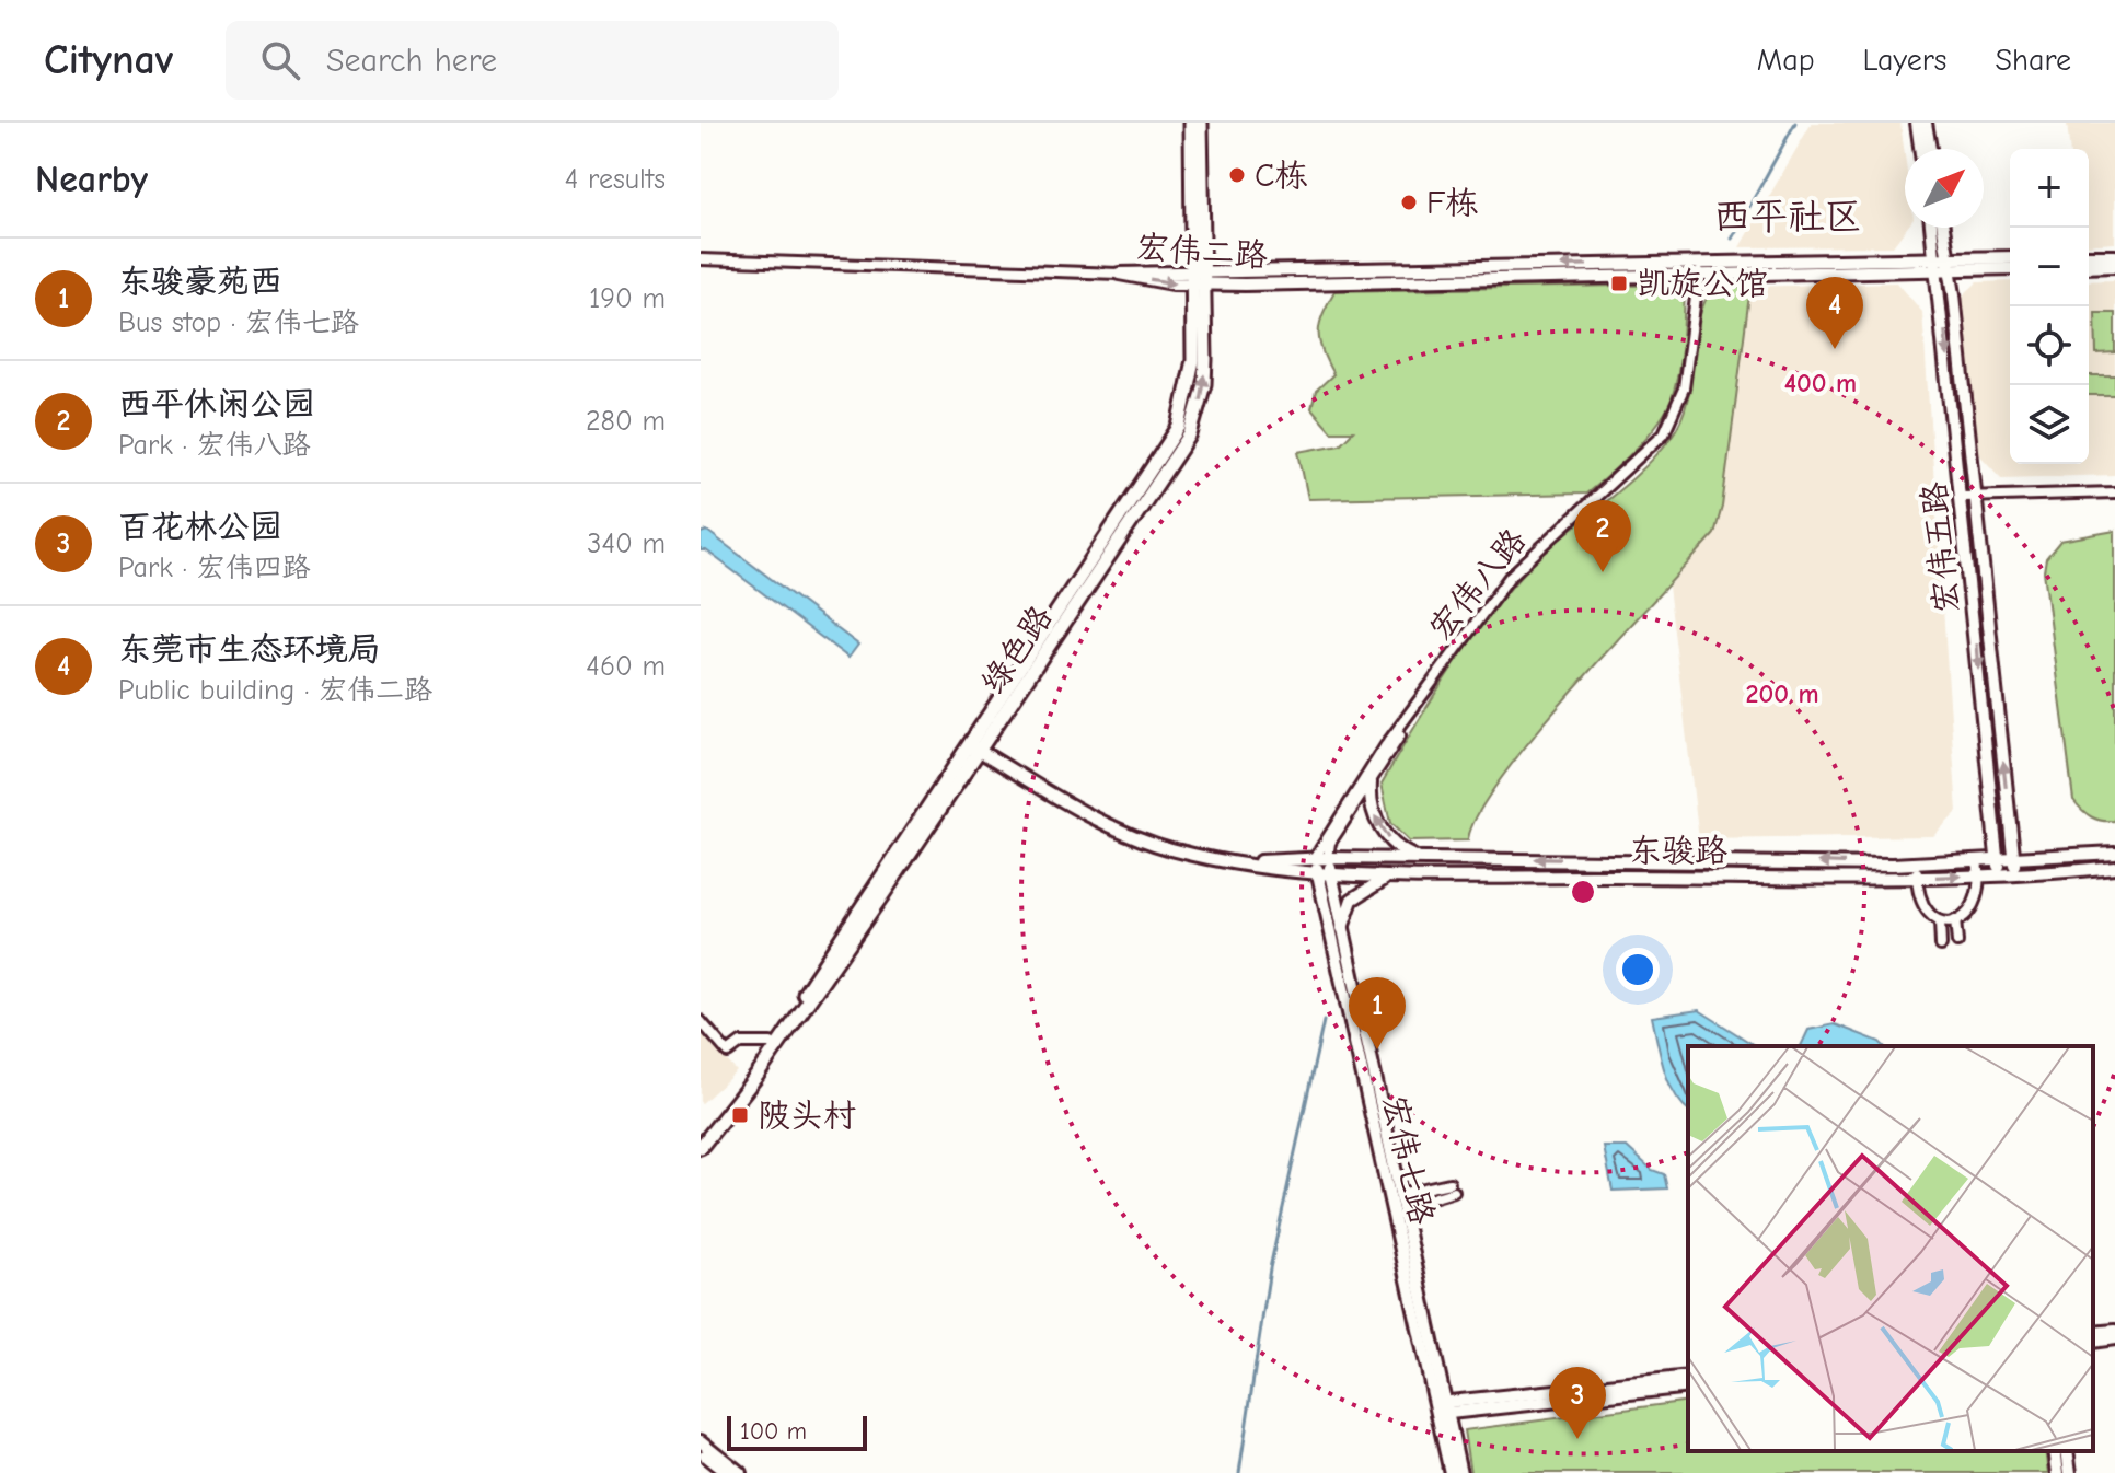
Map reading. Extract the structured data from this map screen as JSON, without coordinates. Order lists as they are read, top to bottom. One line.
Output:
{"streets":{"main road":["绿色路"],"street":["宏伟二路","宏伟五路","宏伟八路","东骏路","宏伟七路"]},"crossings":[["宏伟二路","宏伟五路"],["宏伟二路","宏伟八路"],["宏伟二路","绿色路"],["宏伟五路","东骏路"],["宏伟八路","东骏路"],["宏伟八路","宏伟七路"],["绿色路","东骏路"],["东骏路","宏伟七路"]],"districts":["西平社区"],"places":{"other":["C栋","F栋"],"transit":["凯旋公馆","陂头村"]},"scale_bar":"100 m","north":"top right","page":{"header":"Citynav","search":"Search here","nav":["Map","Layers","Share"],"heading":["Nearby","4 results"],"map_buttons":["+","−"],"list":[{"mark":"1","name":"东骏豪苑西","note":"Bus stop · 宏伟七路","value":"190 m"},{"mark":"2","name":"西平休闲公园","note":"Park · 宏伟八路","value":"280 m"},{"mark":"3","name":"百花林公园","note":"Park · 宏伟四路","value":"340 m"},{"mark":"4","name":"东莞市生态环境局","note":"Public building · 宏伟二路","value":"460 m"}],"pins":["4","2","1","3"],"scale":"100 m"},"rings":["400 m","200 m"]}
